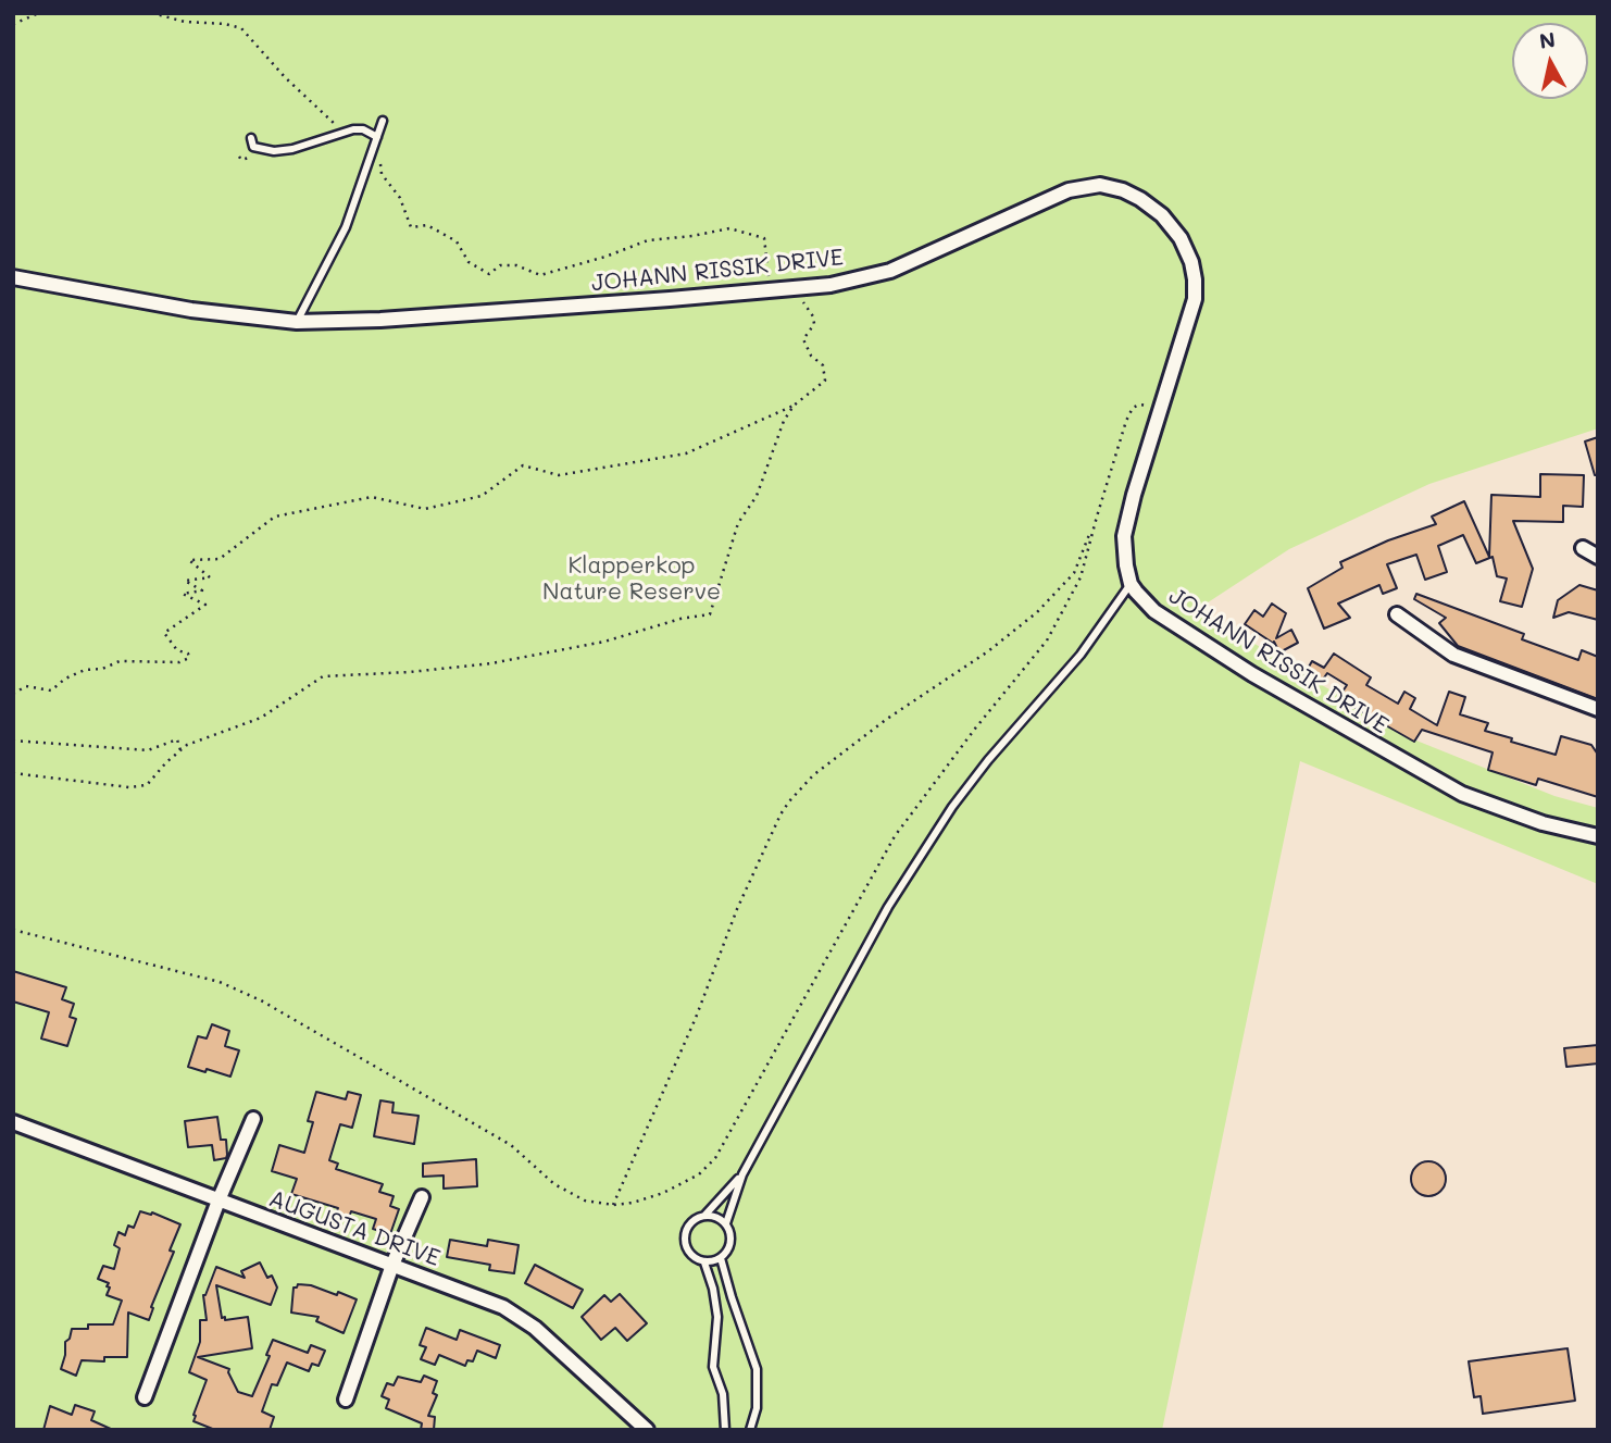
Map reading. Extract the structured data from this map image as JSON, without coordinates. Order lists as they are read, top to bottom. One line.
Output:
{"streets":{"street":["JOHANN RISSIK DRIVE","AUGUSTA DRIVE"]},"parks":["Klapperkop Nature Reserve"],"north":"top"}
